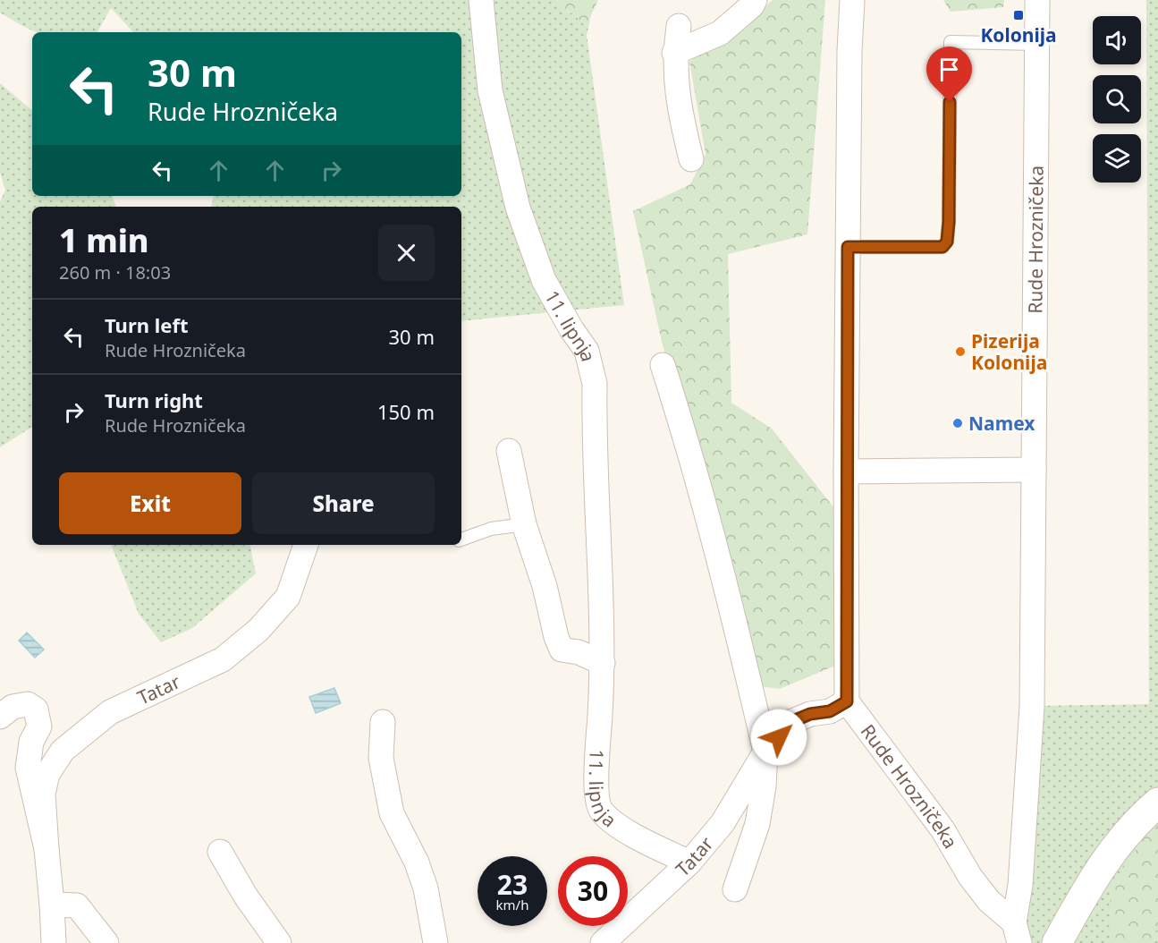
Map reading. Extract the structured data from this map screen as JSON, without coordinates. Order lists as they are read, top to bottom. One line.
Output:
{"streets":{"street":["Rude Hrozničeka","11. lipnja","Tatar"]},"crossings":[["Rude Hrozničeka","Tatar"],["11. lipnja","Tatar"]],"places":{"transit":["Kolonija"],"other":["Pizerija Kolonija","Namex"]},"page":{"turn":["30 m","Rude Hrozničeka"],"heading":["1 min","260 m · 18:03"],"list":[{"name":"Turn left","note":"Rude Hrozničeka","value":"30 m"},{"name":"Turn right","note":"Rude Hrozničeka","value":"150 m"}],"buttons":["Exit","Share"],"speed":"23 km/h","limit":"30"}}
